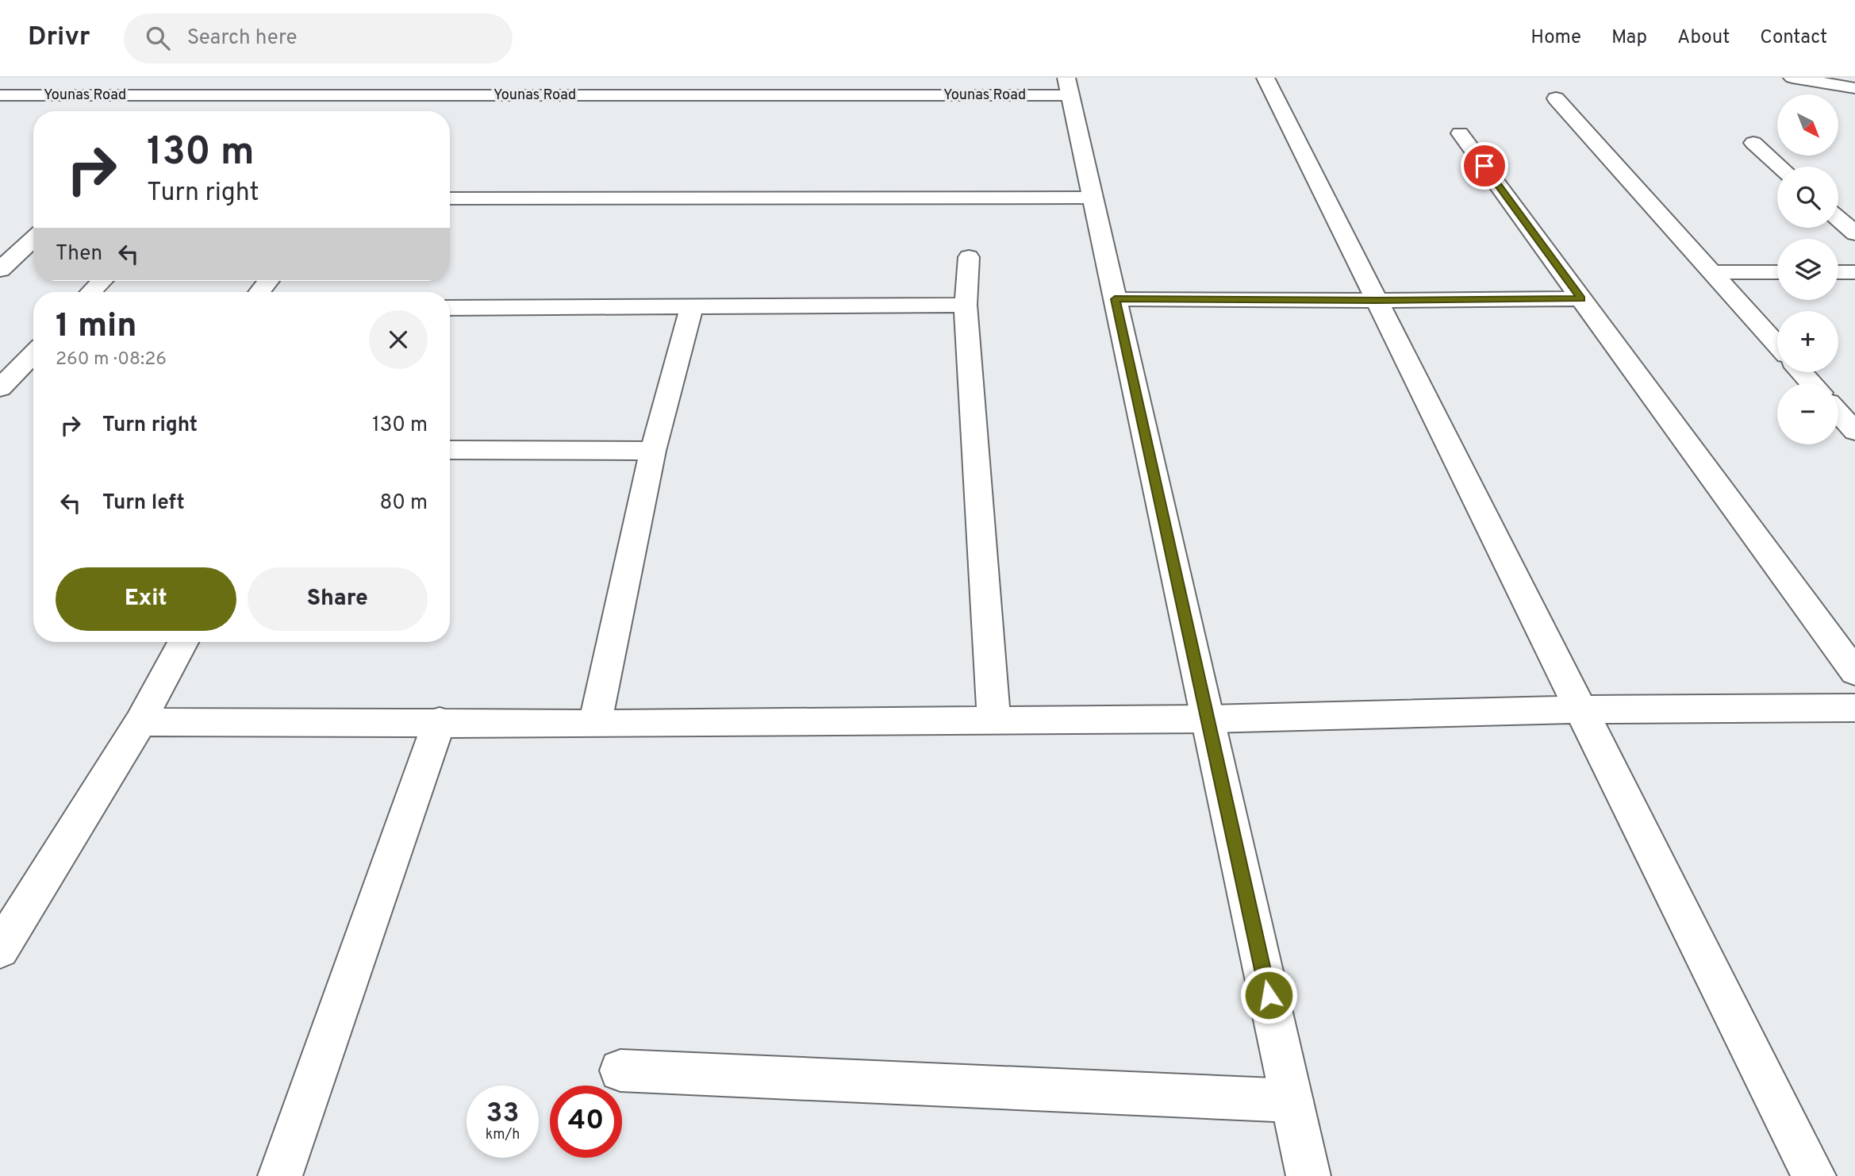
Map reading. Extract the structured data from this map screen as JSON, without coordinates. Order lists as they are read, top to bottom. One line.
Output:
{"streets":{"street":["Younas Road"]},"north":"bottom right","page":{"header":"Drivr","search":"Search here","nav":["Home","Map","About","Contact"],"map_buttons":["+","−"],"turn":["130 m","Turn right"],"then":"Then","heading":["1 min","260 m · 08:26"],"list":[{"name":"Turn right","value":"130 m"},{"name":"Turn left","value":"80 m"}],"buttons":["Exit","Share"],"speed":"33 km/h","limit":"40"}}
